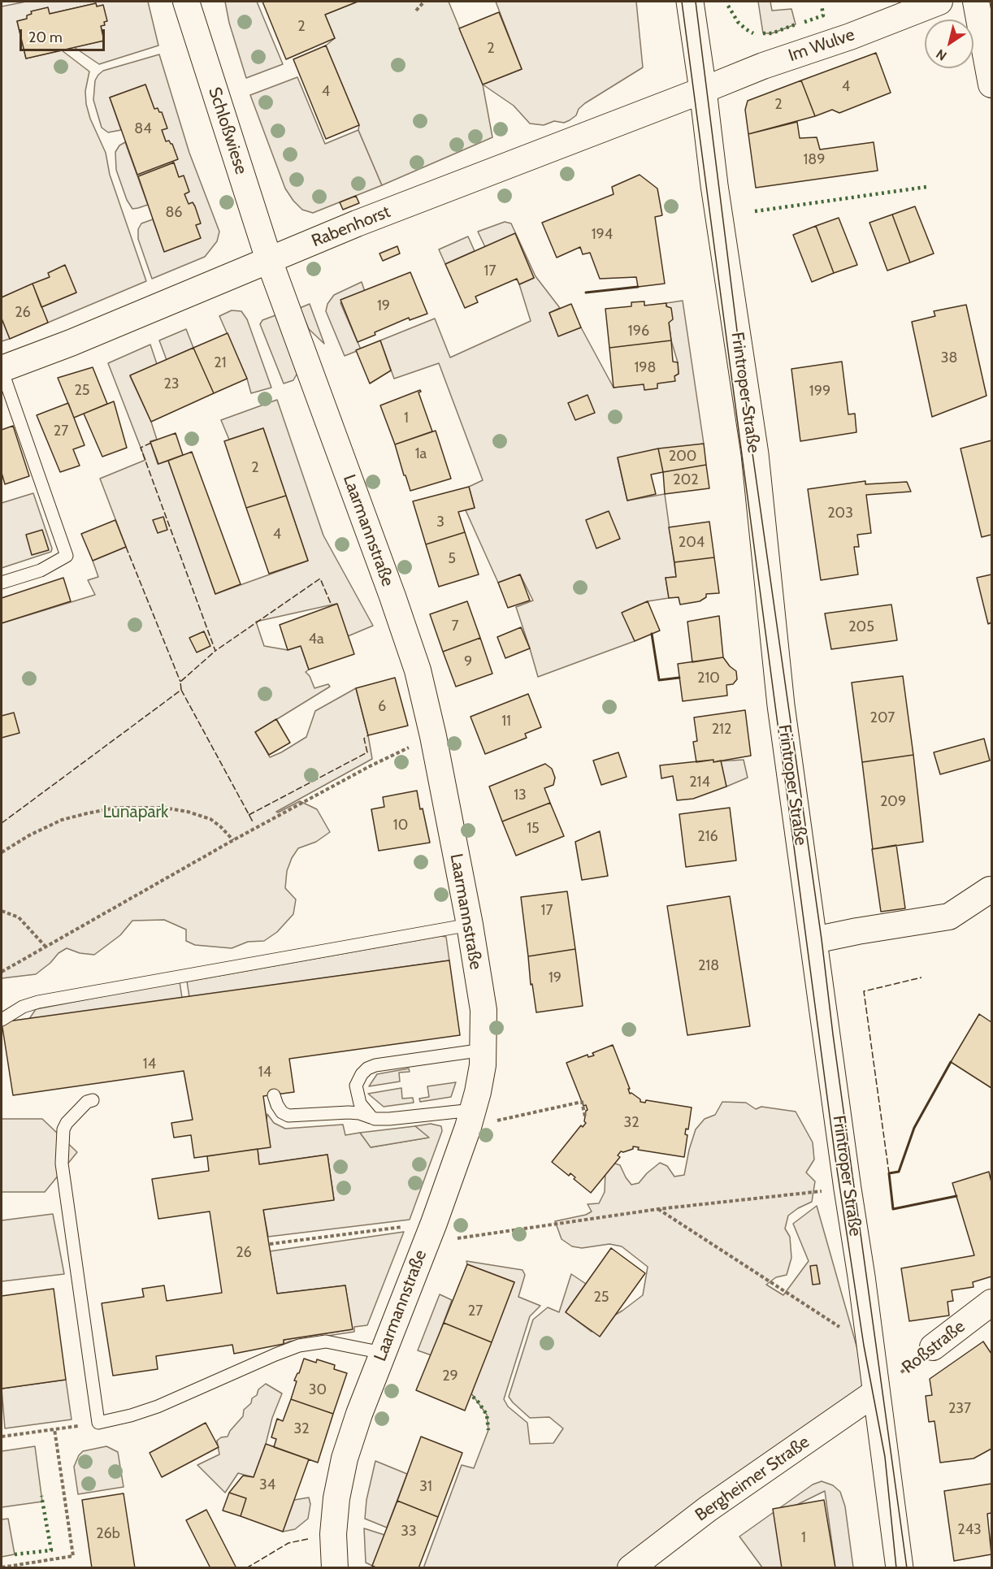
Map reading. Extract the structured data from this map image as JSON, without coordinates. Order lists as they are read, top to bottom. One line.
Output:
{"streets":{"main road":["Frintroper Straße"],"street":["Im Wulve","Schloßwiese","Rabenhorst","Laarmannstraße","Roßstraße","Bergheimer Straße"]},"crossings":[["Im Wulve","Rabenhorst"],["Im Wulve","Frintroper Straße"],["Schloßwiese","Rabenhorst"],["Schloßwiese","Laarmannstraße"],["Rabenhorst","Frintroper Straße"],["Rabenhorst","Laarmannstraße"],["Frintroper Straße","Roßstraße"],["Frintroper Straße","Bergheimer Straße"],["Roßstraße","Bergheimer Straße"]],"parks":["Lunapark"],"house_numbers":["2","2","4","4","2","84","189","86","194","17","19","26","196","38","21","198","23","25","199","1","27","1a","200","2","202","203","3","4","204","5","7","205","4a","9","210","6","207","11","212","214","13","209","10","15","216","17","218","19","14","14","32","26","25","27","29","30","237","32","34","31","243","33","26b","1"],"scale_bar":"20 m","north":"bottom left"}
